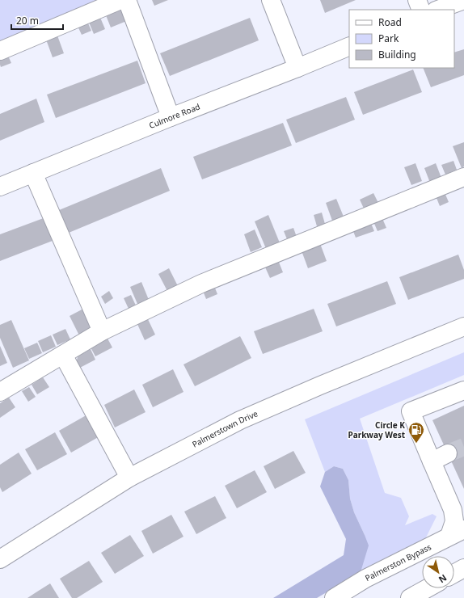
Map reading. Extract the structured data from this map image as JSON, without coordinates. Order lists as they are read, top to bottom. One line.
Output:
{"streets":{"street":["Culmore Road","Palmerstown Drive","Palmerston Bypass"]},"places":{"fuel station":["Circle K Parkway West"]},"legend":["Road","Park","Building"],"scale_bar":"20 m","north":"bottom right"}
